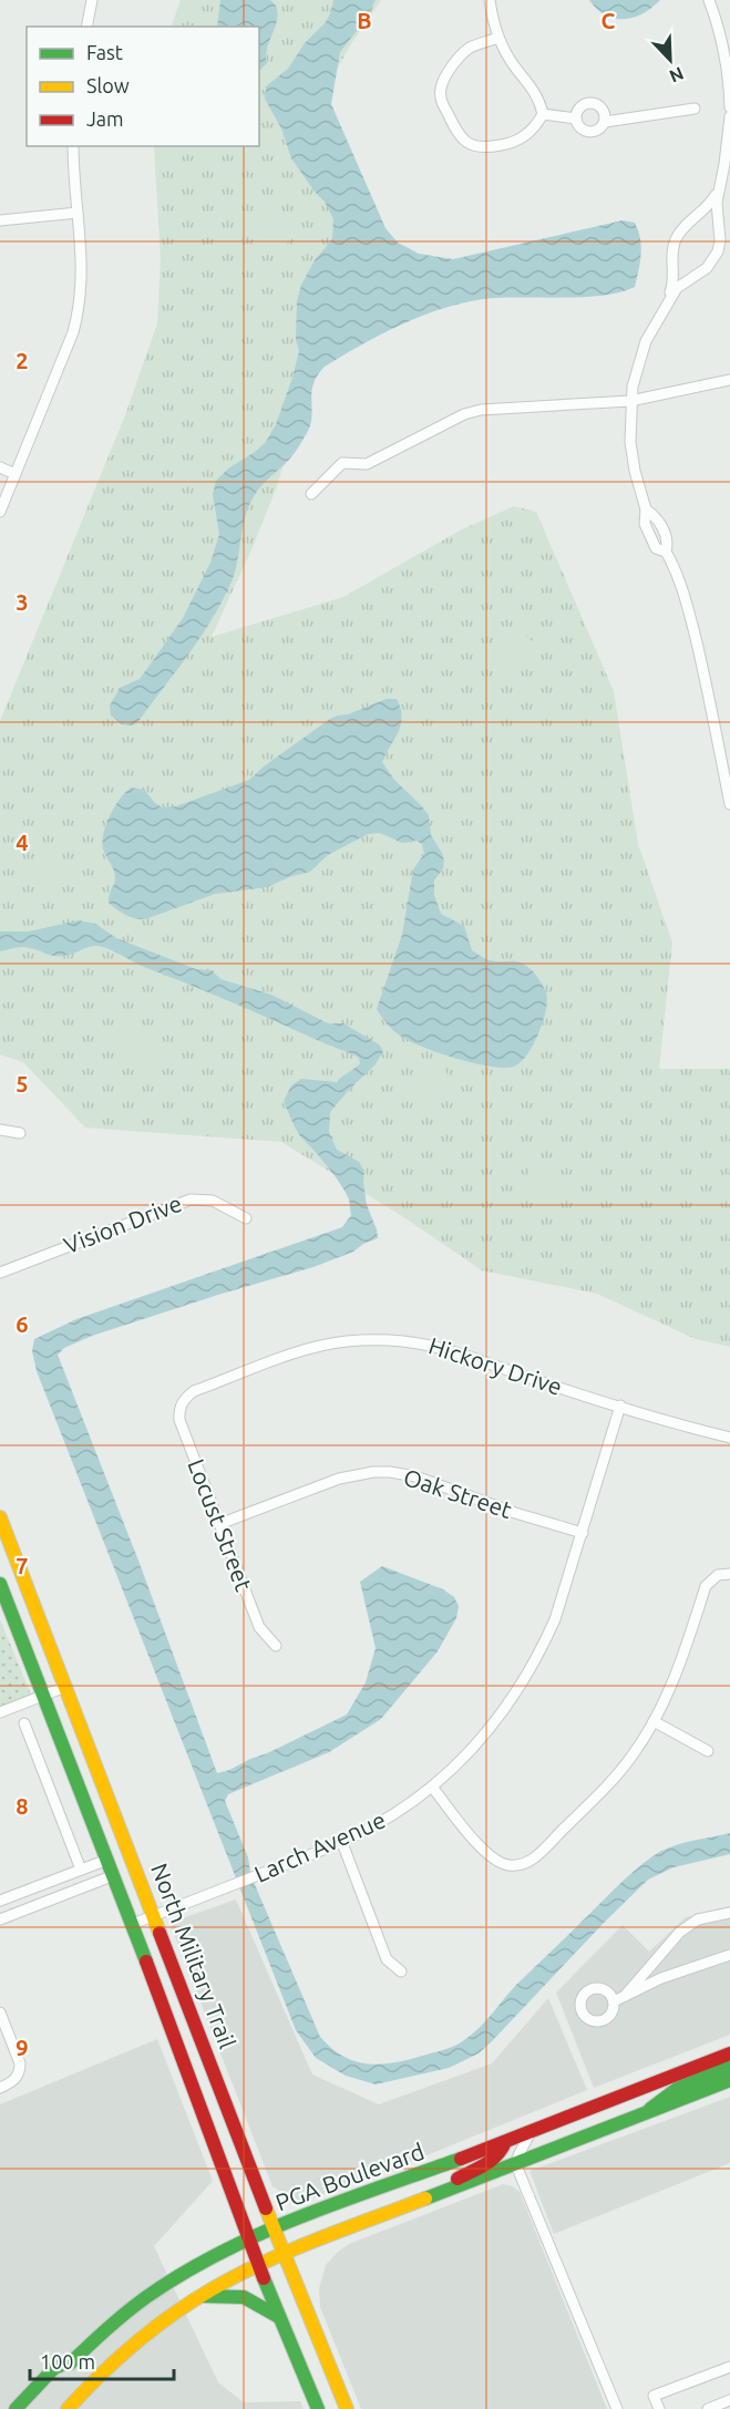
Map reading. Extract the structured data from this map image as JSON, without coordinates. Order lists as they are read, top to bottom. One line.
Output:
{"streets":{"main road":["North Military Trail","PGA Boulevard"],"street":["Vision Drive","Hickory Drive","Oak Street","Locust Street","Larch Avenue"]},"crossings":[["Hickory Drive","Locust Street"],["Hickory Drive","Larch Avenue"],["Oak Street","Locust Street"],["Oak Street","Larch Avenue"],["Larch Avenue","North Military Trail"],["North Military Trail","PGA Boulevard"]],"legend":["Fast","Slow","Jam"],"scale_bar":"100 m","north":"bottom right","grid":{"columns":["B","C"],"rows":["2","3","4","5","6","7","8","9"]}}
